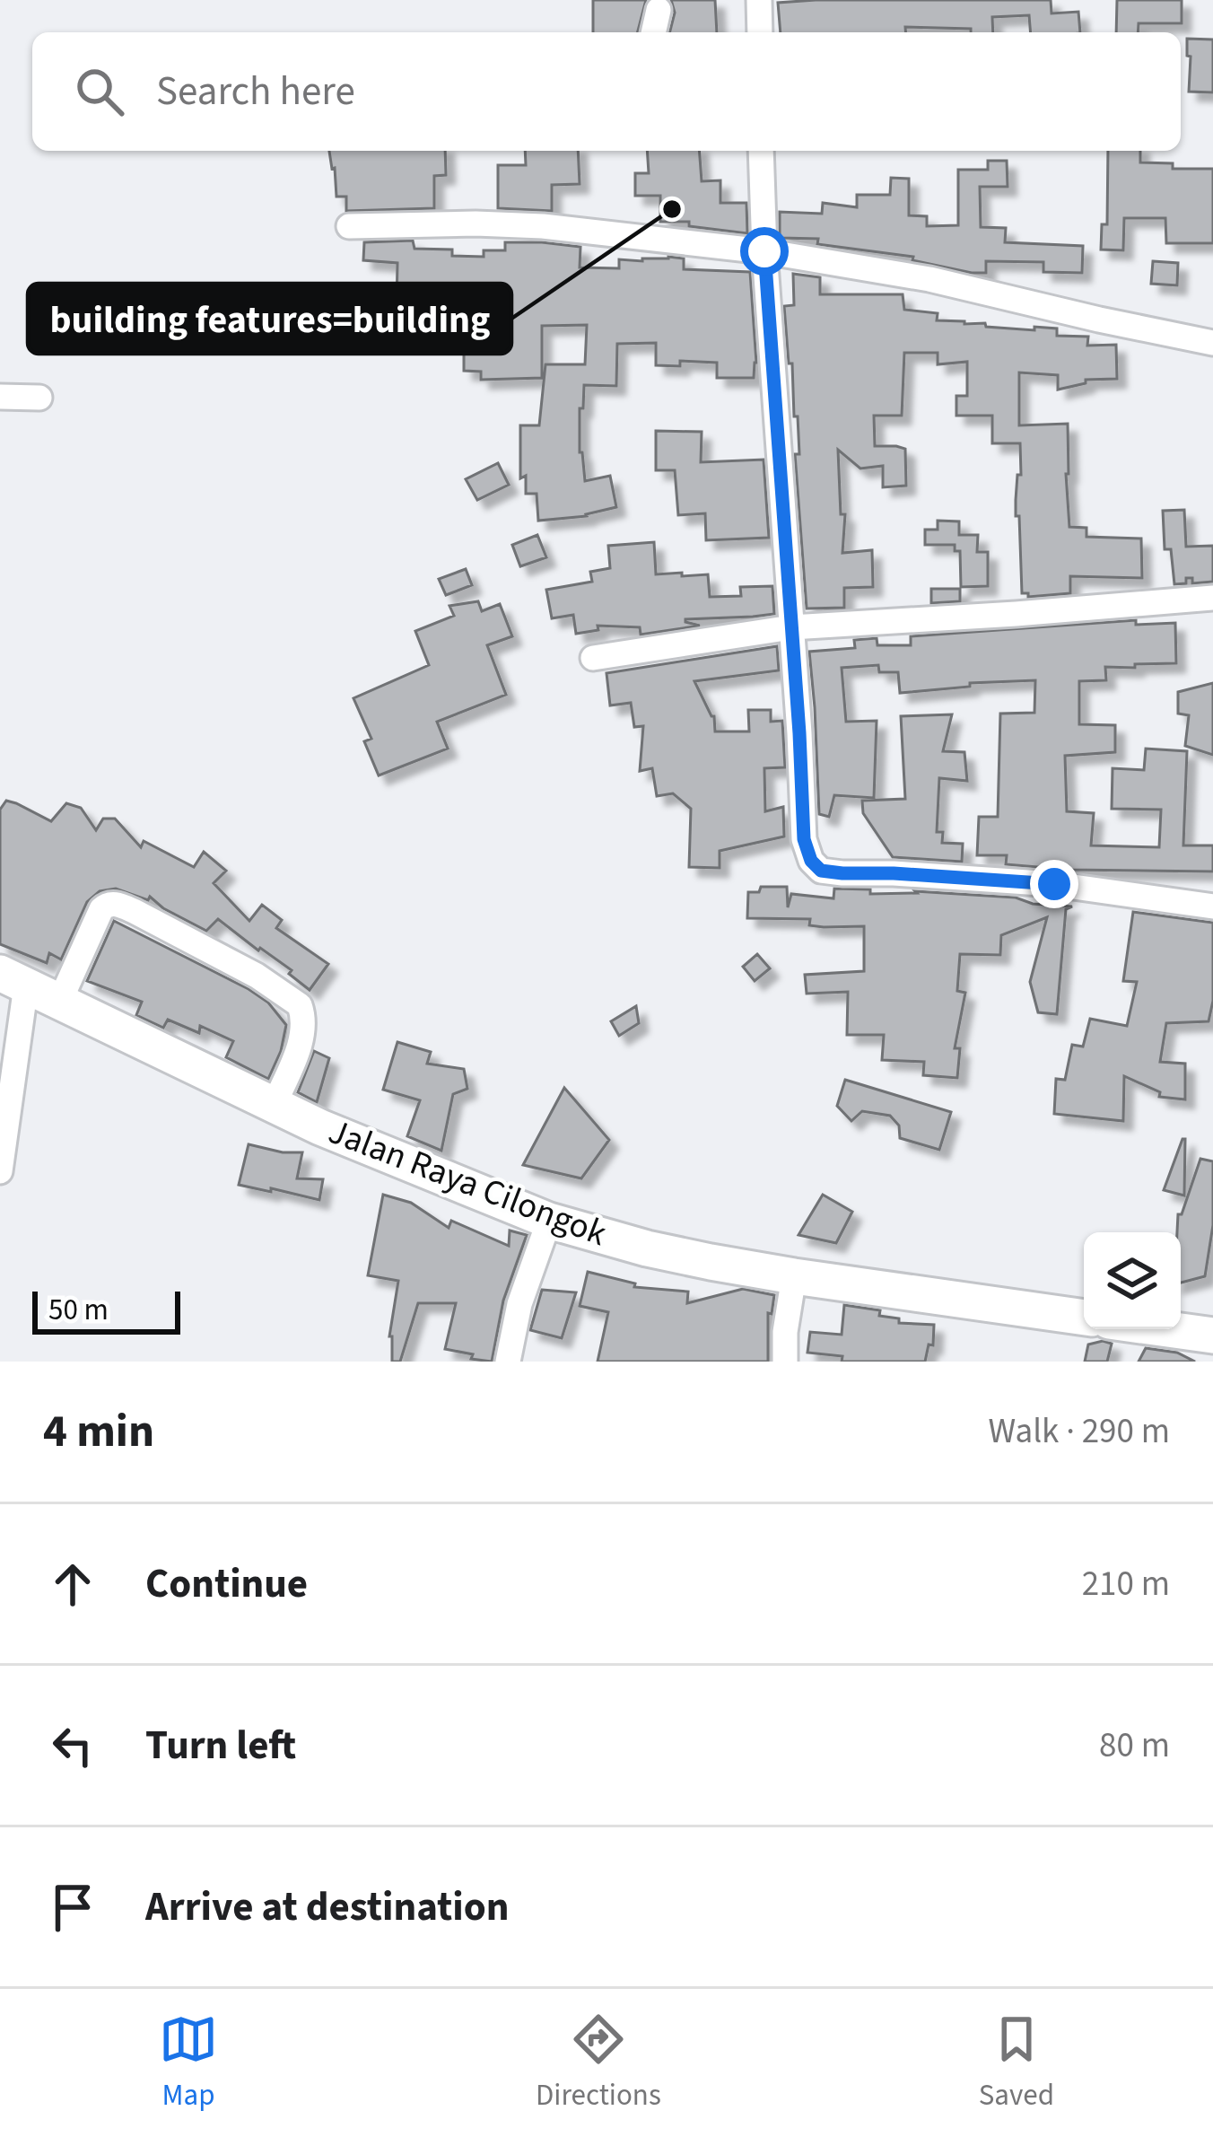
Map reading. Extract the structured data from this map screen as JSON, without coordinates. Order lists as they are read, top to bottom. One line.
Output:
{"streets":{"highway":["Jalan Raya Cilongok"]},"places":["building features=building"],"scale_bar":"50 m","page":{"search":"Search here","scale":"50 m","heading":["4 min","Walk · 290 m"],"list":[["Continue","210 m"],["Turn left","80 m"],"Arrive at destination"],"nav":["Map","Directions","Saved"]}}
